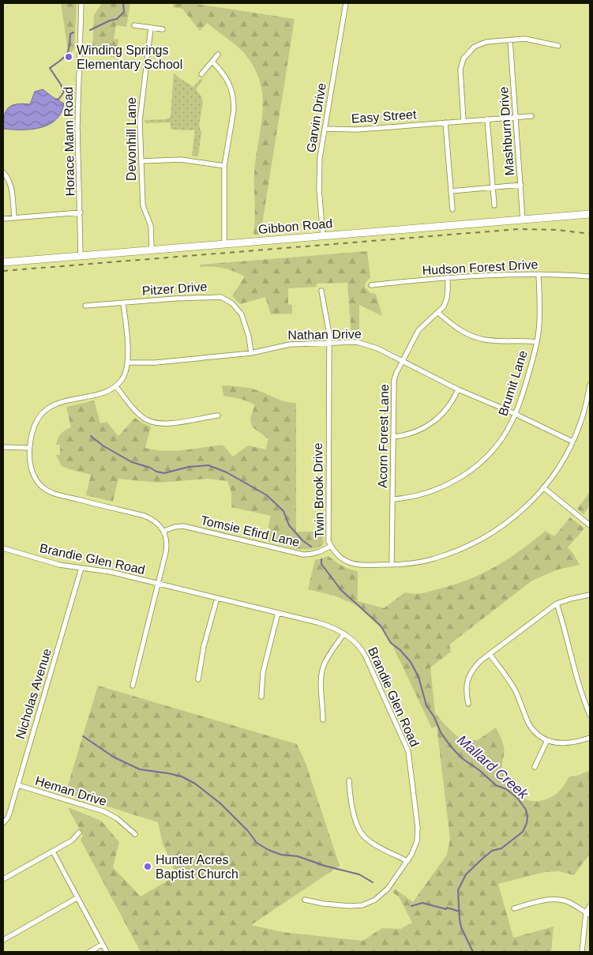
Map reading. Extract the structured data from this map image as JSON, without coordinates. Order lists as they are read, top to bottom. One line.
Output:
{"streets":{"main road":["Gibbon Road"],"street":["Easy Street","Garvin Drive","Mashburn Drive","Devonhill Lane","Horace Mann Road","Hudson Forest Drive","Pitzer Drive","Nathan Drive","Brumit Lane","Acorn Forest Lane","Twin Brook Drive","Tomsie Efird Lane","Brandie Glen Road","Nicholas Avenue","Heman Drive"]},"crossings":[["Easy Street","Garvin Drive"],["Easy Street","Mashburn Drive"],["Garvin Drive","Gibbon Road"],["Mashburn Drive","Gibbon Road"],["Devonhill Lane","Gibbon Road"],["Horace Mann Road","Gibbon Road"],["Hudson Forest Drive","Brumit Lane"],["Hudson Forest Drive","Acorn Forest Lane"],["Pitzer Drive","Nathan Drive"],["Nathan Drive","Brumit Lane"],["Nathan Drive","Acorn Forest Lane"],["Nathan Drive","Twin Brook Drive"],["Brumit Lane","Acorn Forest Lane"],["Acorn Forest Lane","Twin Brook Drive"],["Twin Brook Drive","Tomsie Efird Lane"],["Brandie Glen Road","Nicholas Avenue"],["Nicholas Avenue","Heman Drive"]],"water":["Mallard Creek"],"places":["Winding Springs Elementary School","Hunter Acres Baptist Church"]}
